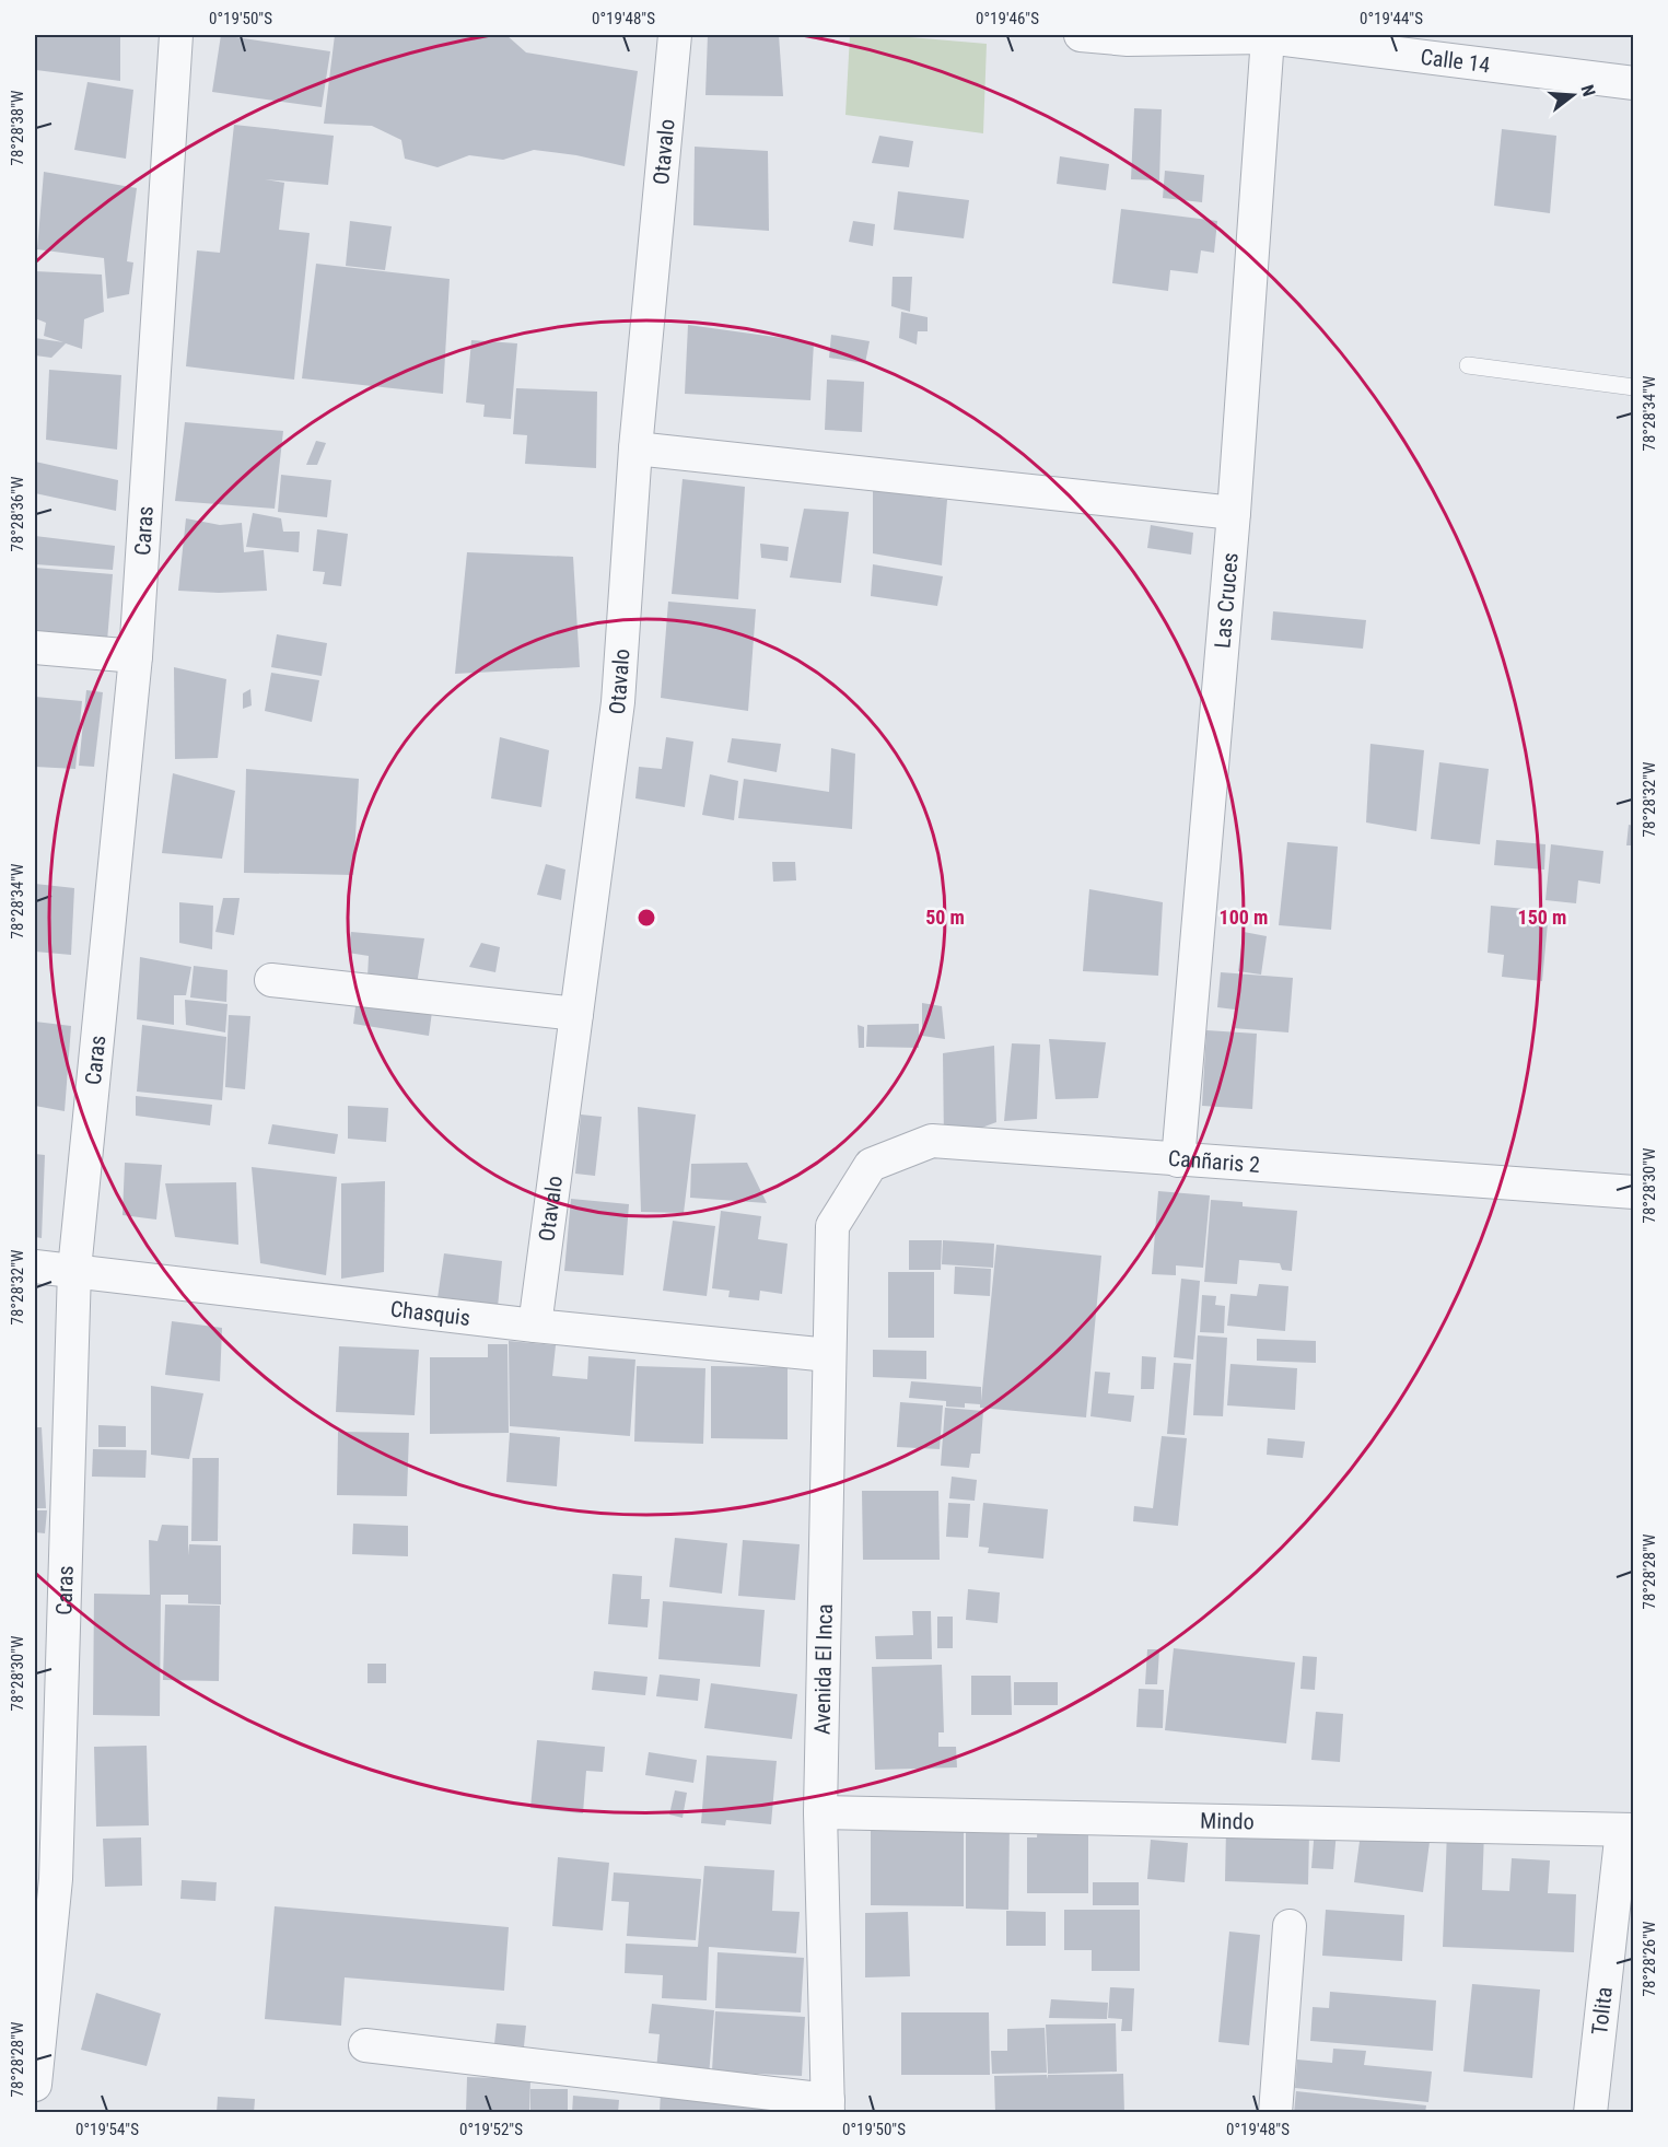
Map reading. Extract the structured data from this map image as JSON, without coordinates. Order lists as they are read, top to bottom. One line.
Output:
{"streets":{"street":["Calle 14","Otavalo","Caras","Las Cruces","Canñaris 2","Chasquis","Avenida El Inca","Mindo","Tolita"]},"crossings":[["Calle 14","Las Cruces"],["Otavalo","Chasquis"],["Caras","Chasquis"],["Las Cruces","Canñaris 2"],["Canñaris 2","Avenida El Inca"],["Chasquis","Avenida El Inca"],["Avenida El Inca","Mindo"],["Mindo","Tolita"]],"north":"right","coordinates":["0°19'50\"S","0°19'48\"S","0°19'46\"S","0°19'44\"S","78°28'38\"W","78°28'34\"W","78°28'36\"W","78°28'32\"W","78°28'30\"W","78°28'28\"W","78°28'26\"W","0°19'54\"S","0°19'52\"S"],"rings":["50 m","100 m","150 m"]}
